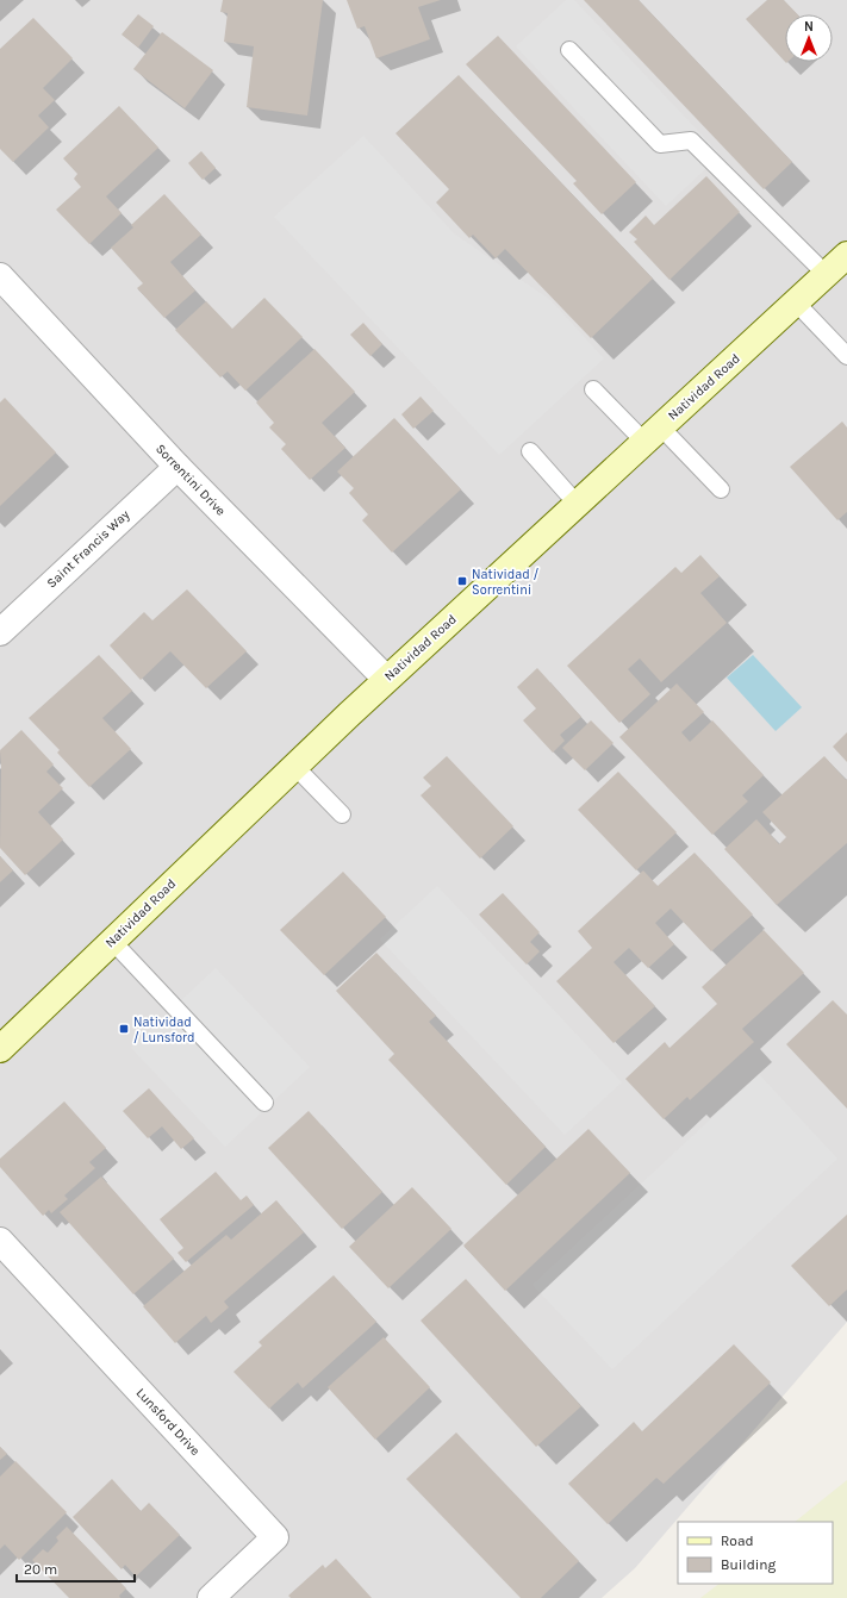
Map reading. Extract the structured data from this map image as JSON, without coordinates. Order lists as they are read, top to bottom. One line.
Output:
{"streets":{"main road":["Natividad Road"],"street":["Sorrentini Drive","Saint Francis Way","Lunsford Drive"]},"crossings":[["Natividad Road","Sorrentini Drive"],["Sorrentini Drive","Saint Francis Way"]],"places":{"transit":["Natividad / Sorrentini","Natividad / Lunsford"]},"legend":["Road","Building"],"scale_bar":"20 m","north":"top"}
